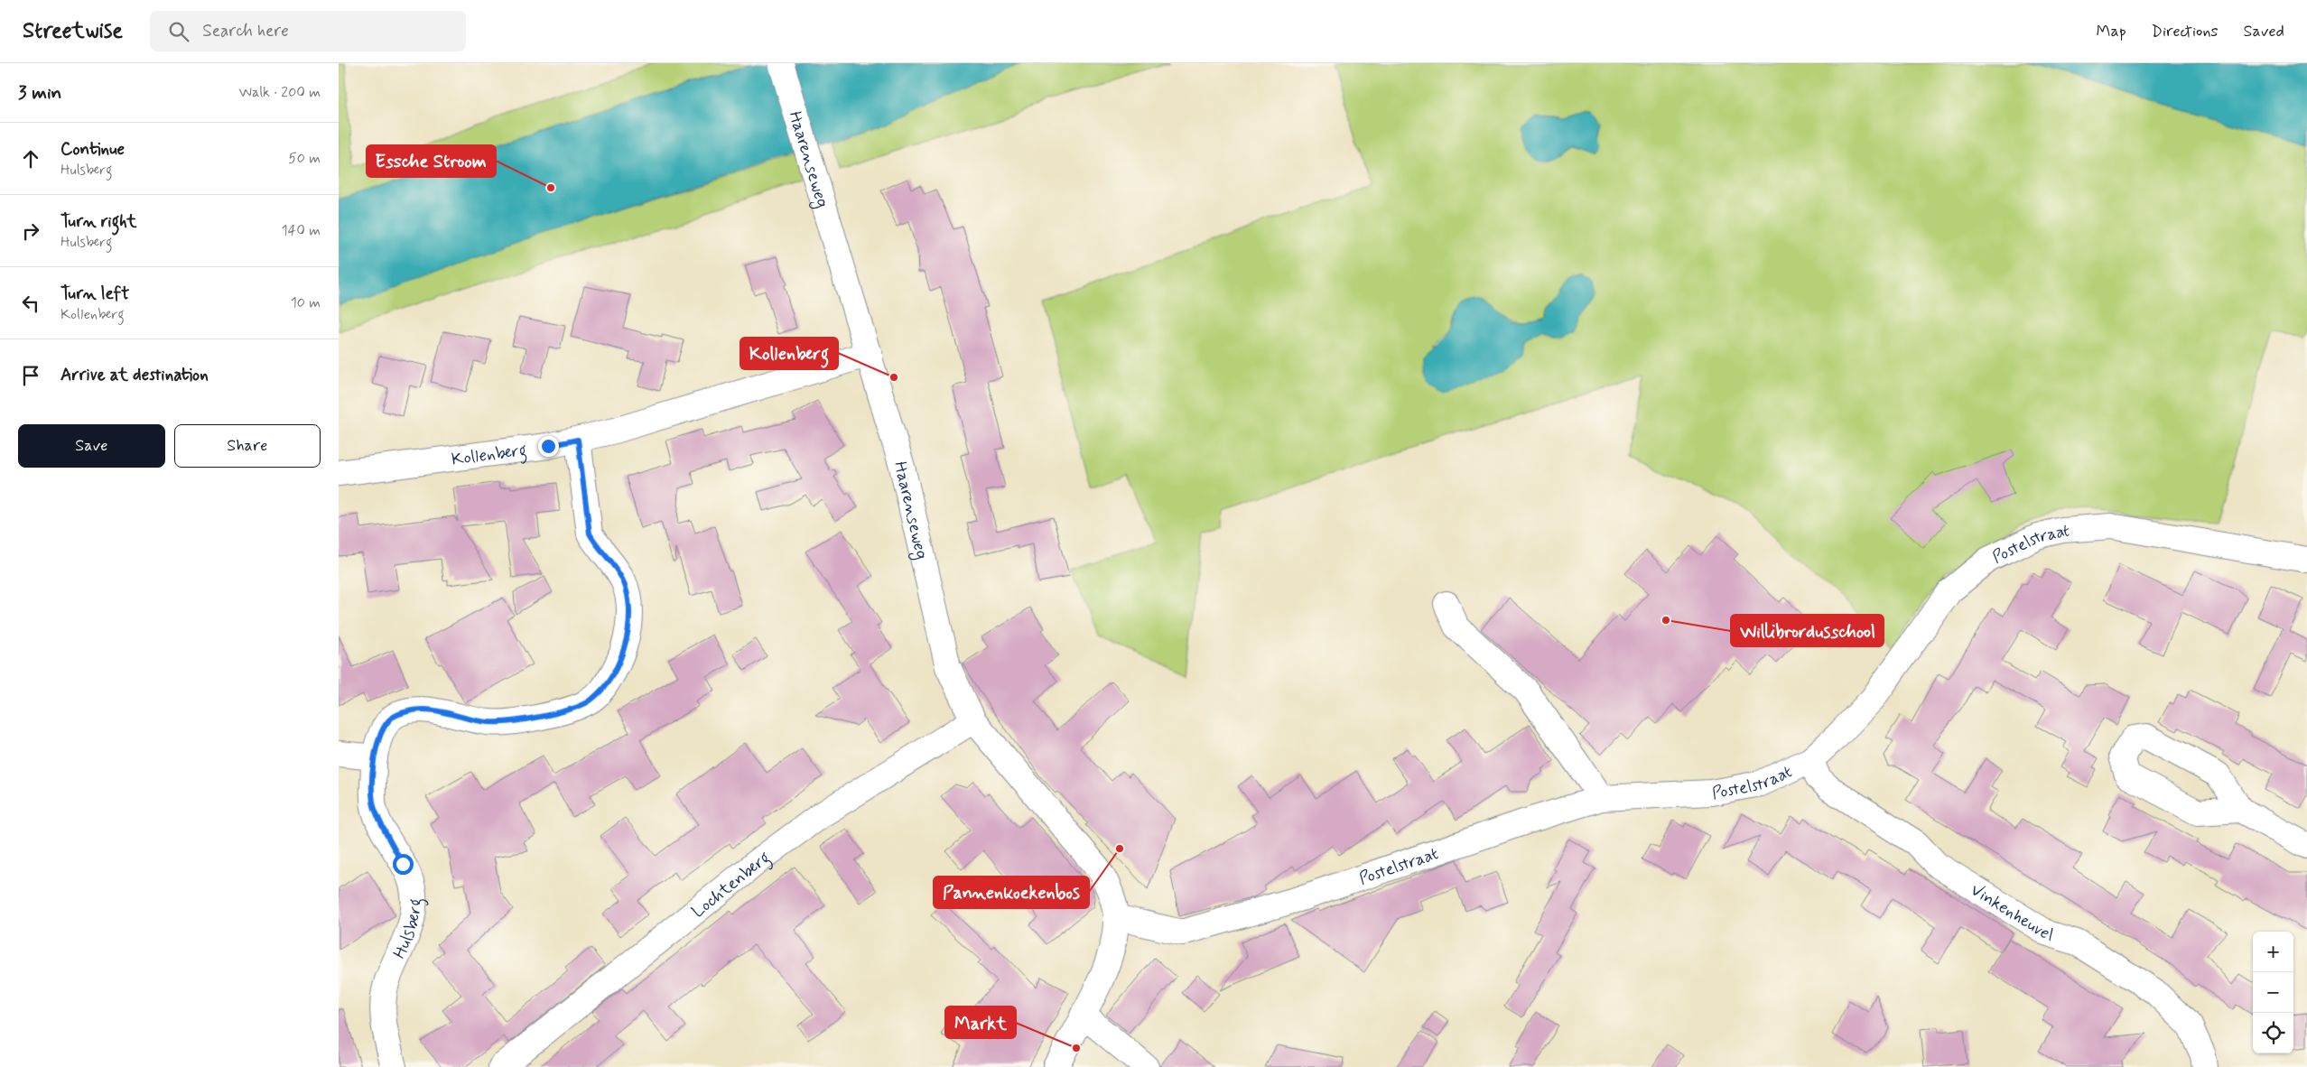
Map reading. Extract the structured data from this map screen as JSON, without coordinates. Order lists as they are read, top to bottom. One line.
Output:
{"streets":{"street":["Haarenseweg","Kollenberg","Postelstraat","Lochtenberg","Vinkenheuvel","Hulsberg"]},"crossings":[["Haarenseweg","Kollenberg"],["Haarenseweg","Postelstraat"],["Haarenseweg","Lochtenberg"],["Kollenberg","Hulsberg"],["Postelstraat","Vinkenheuvel"]],"places":["Essche Stroom","Kollenberg","Willibrordusschool","Pannenkoekenbos","Markt"],"page":{"header":"Streetwise","search":"Search here","nav":["Map","Directions","Saved"],"heading":["3 min","Walk · 200 m"],"list":[["Continue","Hulsberg","50 m"],["Turn right","Hulsberg","140 m"],["Turn left","Kollenberg","10 m"],"Arrive at destination"],"buttons":["Save","Share"],"map_buttons":["+","−"]}}
